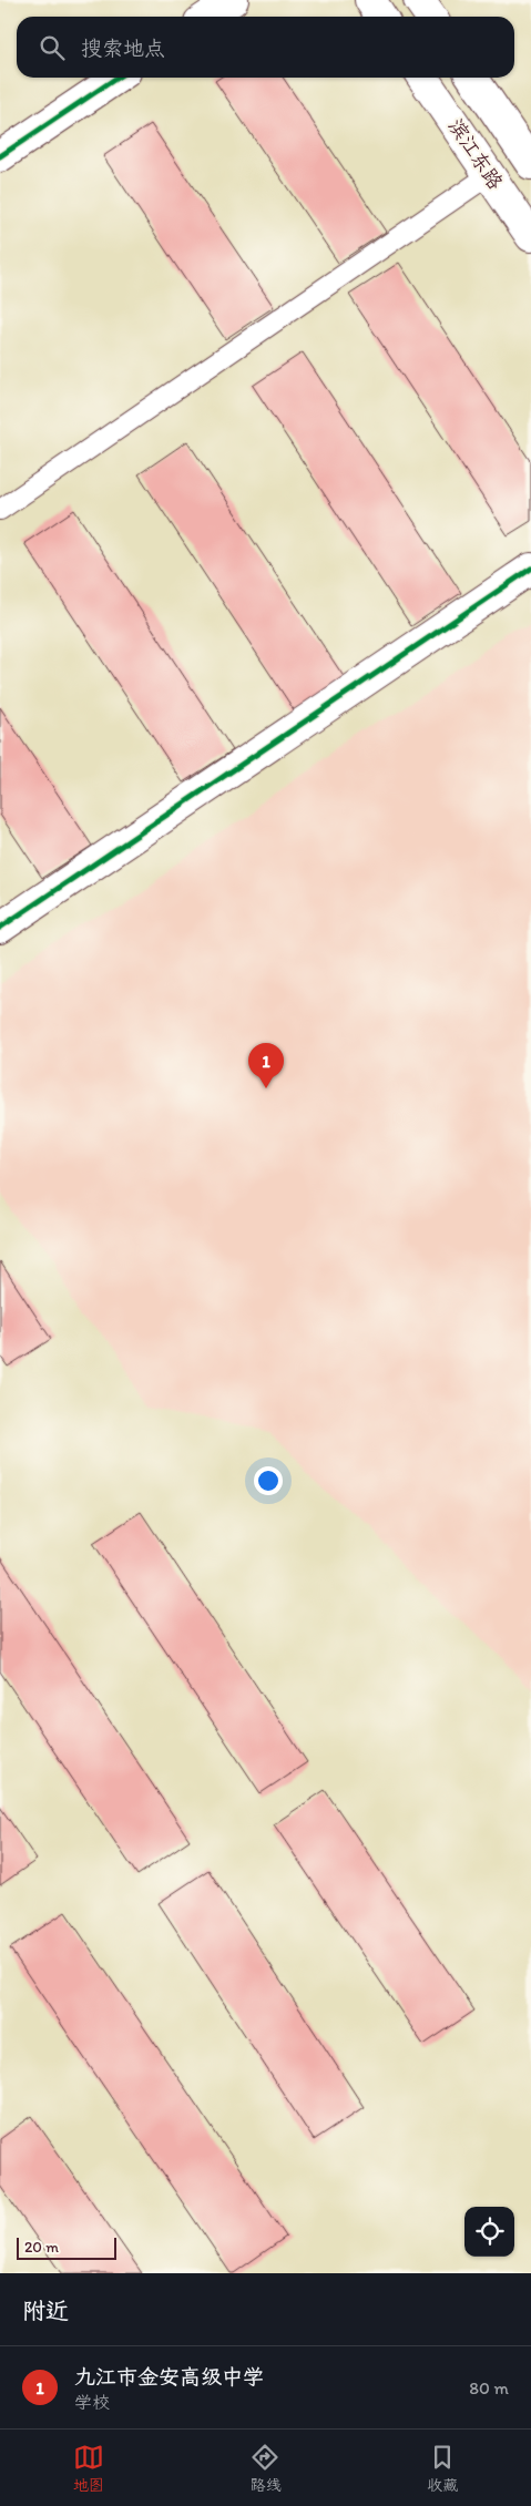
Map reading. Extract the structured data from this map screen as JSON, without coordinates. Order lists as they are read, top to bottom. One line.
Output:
{"streets":{"street":["滨江东路"]},"scale_bar":"20 m","page":{"search":"搜索地点","pins":"1","scale":"20 m","heading":"附近","list":[{"mark":"1","name":"九江市金安高级中学","note":"学校","value":"80 m"}],"nav":["地图","路线","收藏"]}}
